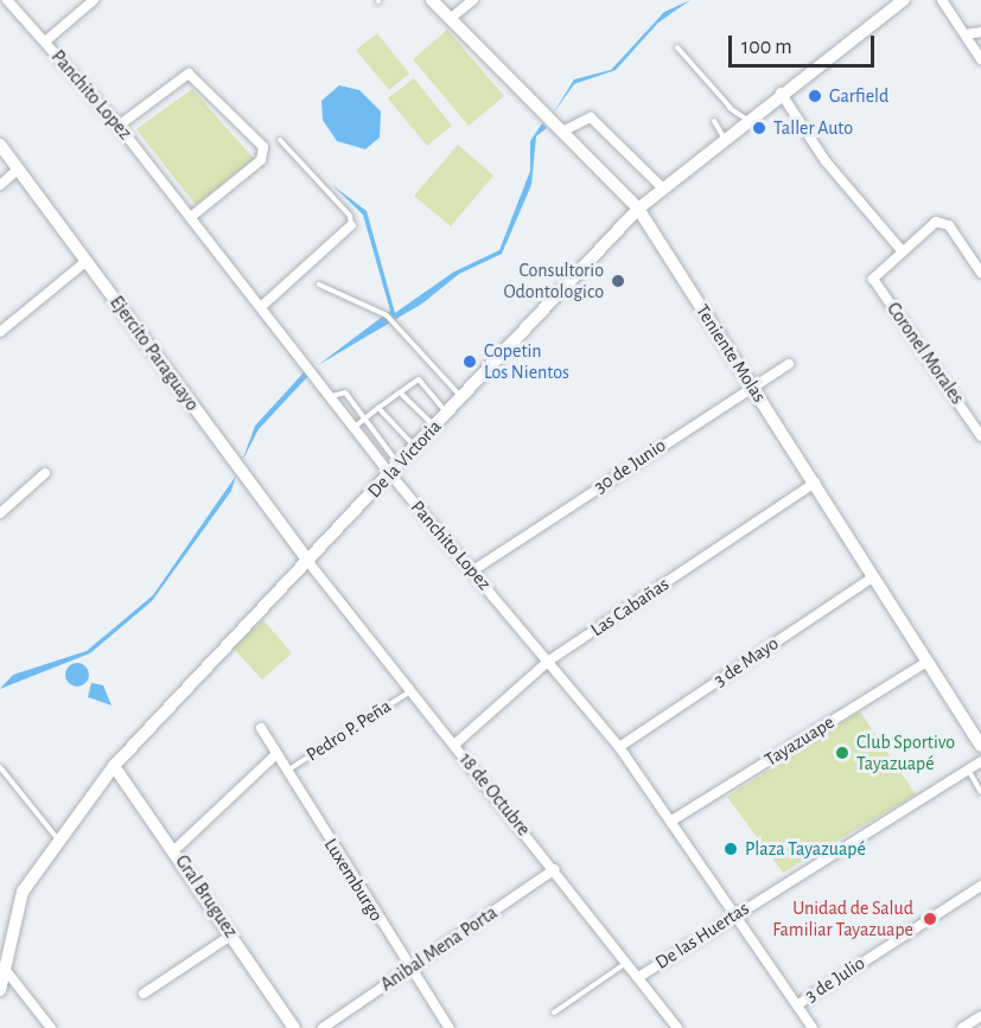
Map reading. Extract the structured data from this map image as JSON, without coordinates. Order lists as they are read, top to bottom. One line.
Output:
{"streets":{"street":["Panchito Lopez","Ejercito Paraguayo","Teniente Molas","Coronel Morales","De la Victoria","30 de Junio","Las Cabañas","3 de Mayo","Pedro P. Peña","Tayazuape","18 de Octubre","Luxemburgo","Gral Bruguez","De las Huertas","Anibal Mena Porta","3 de Julio"]},"crossings":[["Panchito Lopez","De la Victoria"],["Panchito Lopez","30 de Junio"],["Panchito Lopez","Las Cabañas"],["Panchito Lopez","3 de Mayo"],["Panchito Lopez","Tayazuape"],["Panchito Lopez","De las Huertas"],["Panchito Lopez","3 de Julio"],["Ejercito Paraguayo","De la Victoria"],["Ejercito Paraguayo","18 de Octubre"],["Teniente Molas","De la Victoria"],["Teniente Molas","30 de Junio"],["Teniente Molas","Las Cabañas"],["Teniente Molas","3 de Mayo"],["Teniente Molas","Tayazuape"],["De la Victoria","18 de Octubre"],["De la Victoria","Gral Bruguez"],["Las Cabañas","18 de Octubre"],["Pedro P. Peña","18 de Octubre"],["Pedro P. Peña","Luxemburgo"],["Pedro P. Peña","Gral Bruguez"],["18 de Octubre","De las Huertas"],["18 de Octubre","Anibal Mena Porta"],["Luxemburgo","Anibal Mena Porta"]],"places":["Garfield","Taller Auto","Consultorio Odontologico","Copetin Los Nientos","Club Sportivo Tayazuapé","Plaza Tayazuapé","Unidad de Salud Familiar Tayazuape"],"scale_bar":"100 m"}
